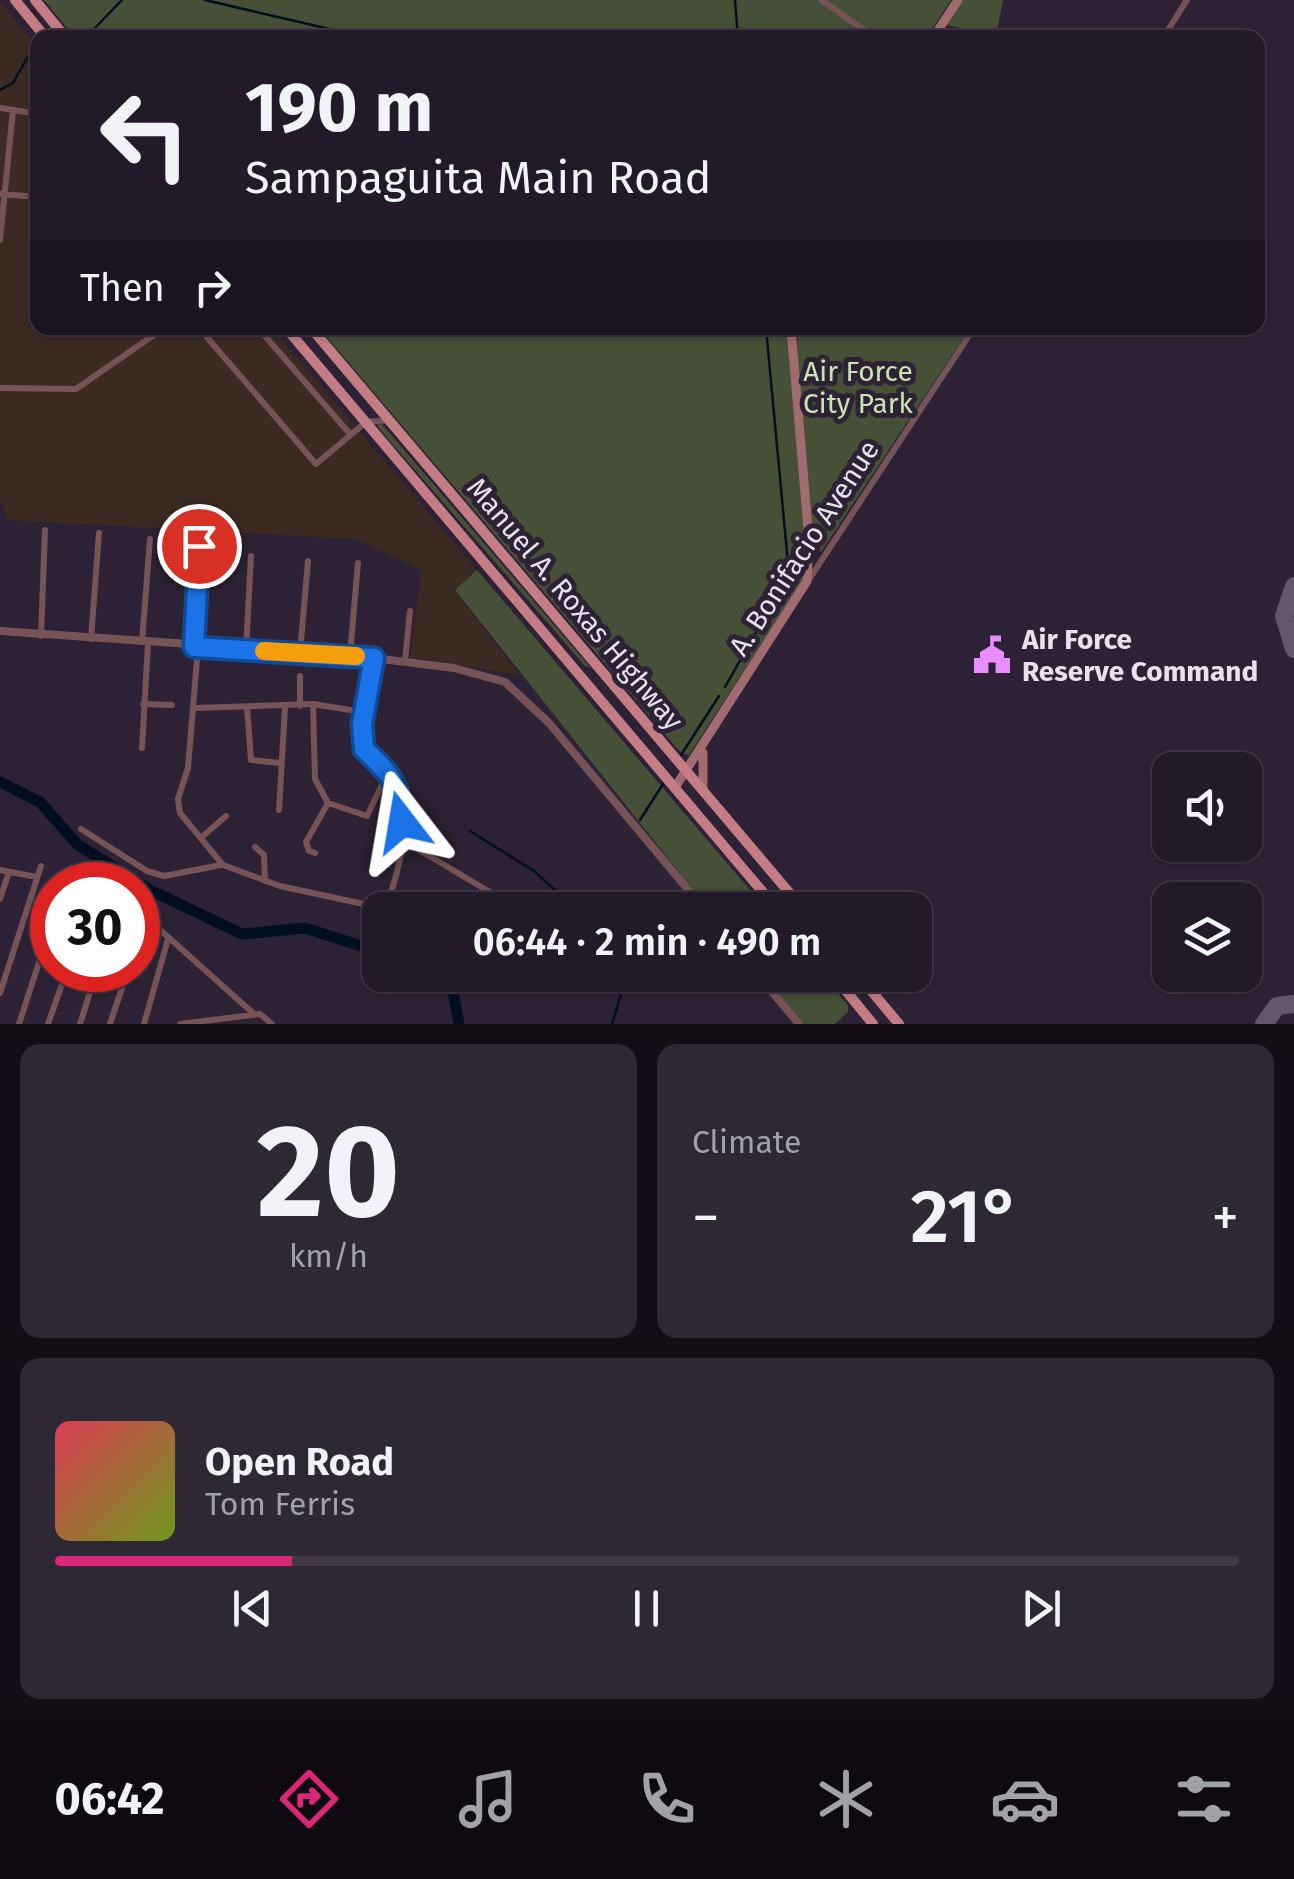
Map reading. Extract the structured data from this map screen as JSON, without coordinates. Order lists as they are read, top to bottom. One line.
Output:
{"streets":{"main road":["A. Bonifacio Avenue","Manuel A. Roxas Highway"]},"crossings":[["A. Bonifacio Avenue","Manuel A. Roxas Highway"]],"parks":["Air Force City Park"],"places":{"public building":["Air Force Reserve Command"]},"page":{"turn":["190 m","Sampaguita Main Road"],"then":"Then","limit":"30","trip":"06:44 · 2 min · 490 m","tile":[["20","km/h"],"Climate"],"heat":["−","21°","+"],"song":["Open Road","Tom Ferris"],"tabs":"06:42"}}
